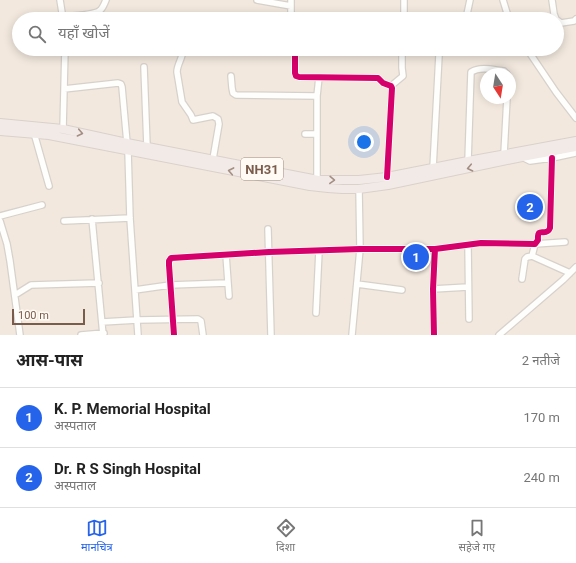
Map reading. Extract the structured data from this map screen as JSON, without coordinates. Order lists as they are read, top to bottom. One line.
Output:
{"streets":{"highway":["NH31"]},"scale_bar":"100 m","north":"bottom","page":{"search":"यहाँ खोजें","pins":["2","1"],"scale":"100 m","heading":["आस-पास","2 नतीजे"],"list":[{"mark":"1","name":"K. P. Memorial Hospital","note":"अस्पताल","value":"170 m"},{"mark":"2","name":"Dr. R S Singh Hospital","note":"अस्पताल","value":"240 m"}],"nav":["मानचित्र","दिशा","सहेजे गए"]}}
